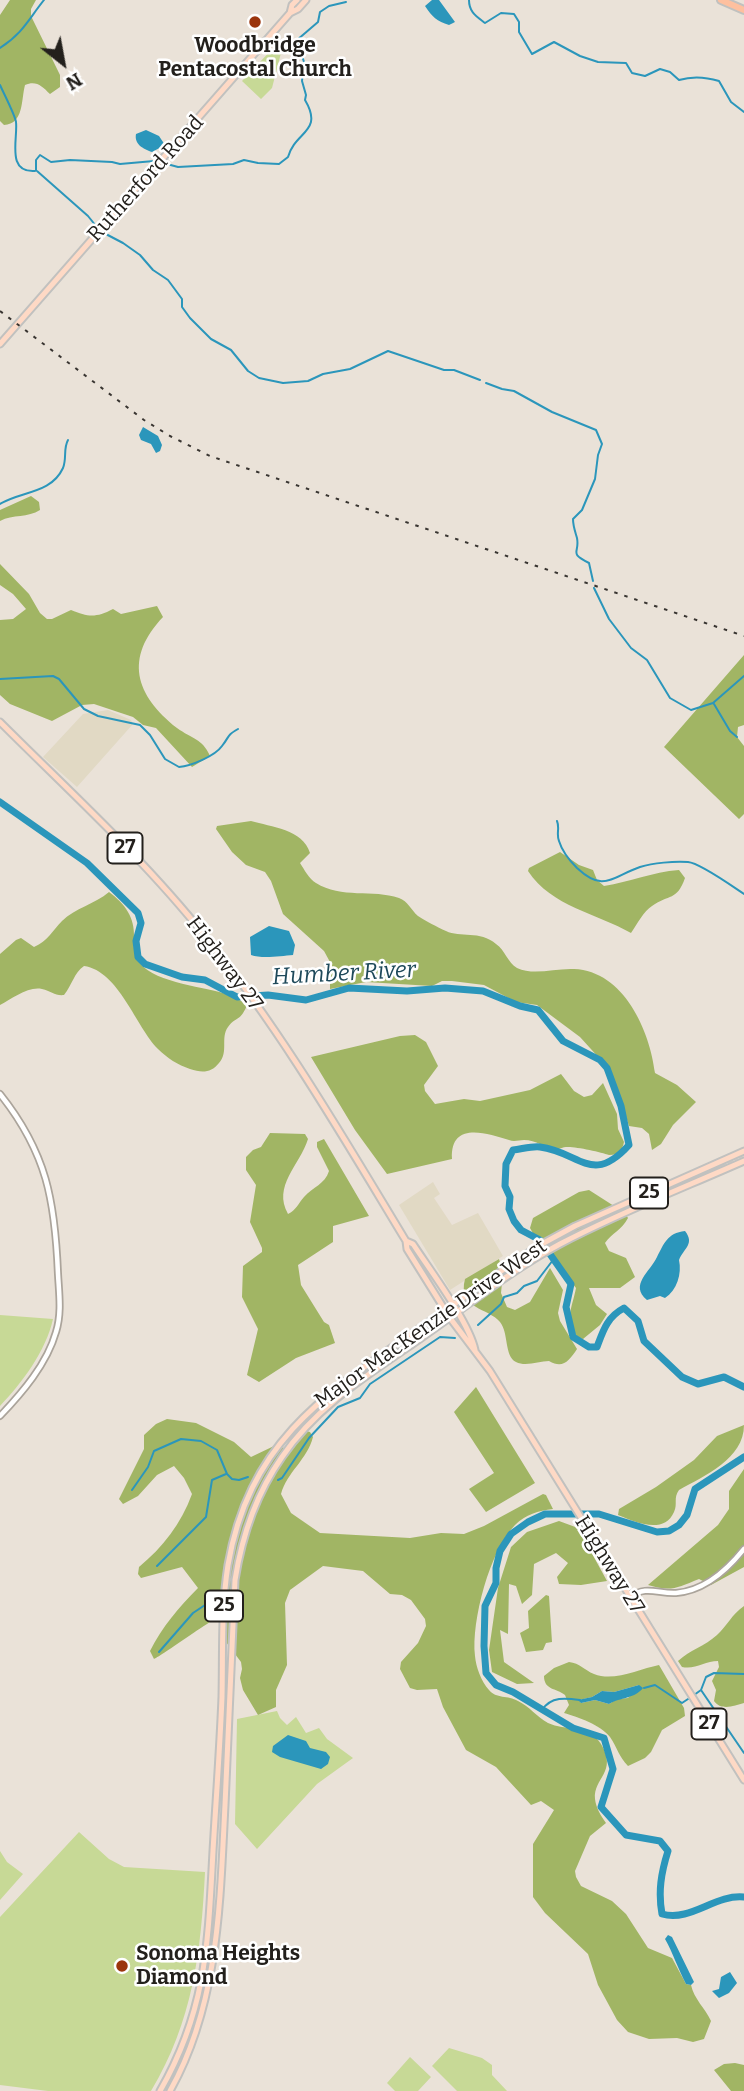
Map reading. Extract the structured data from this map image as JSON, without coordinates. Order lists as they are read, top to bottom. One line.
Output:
{"streets":{"main road":["Rutherford Road","27","Highway 27","25","Major MacKenzie Drive West"]},"crossings":[["Highway 27","Major MacKenzie Drive West"]],"water":["Humber River"],"places":["Woodbridge Pentacostal Church","Sonoma Heights Diamond"],"north":"bottom right"}
